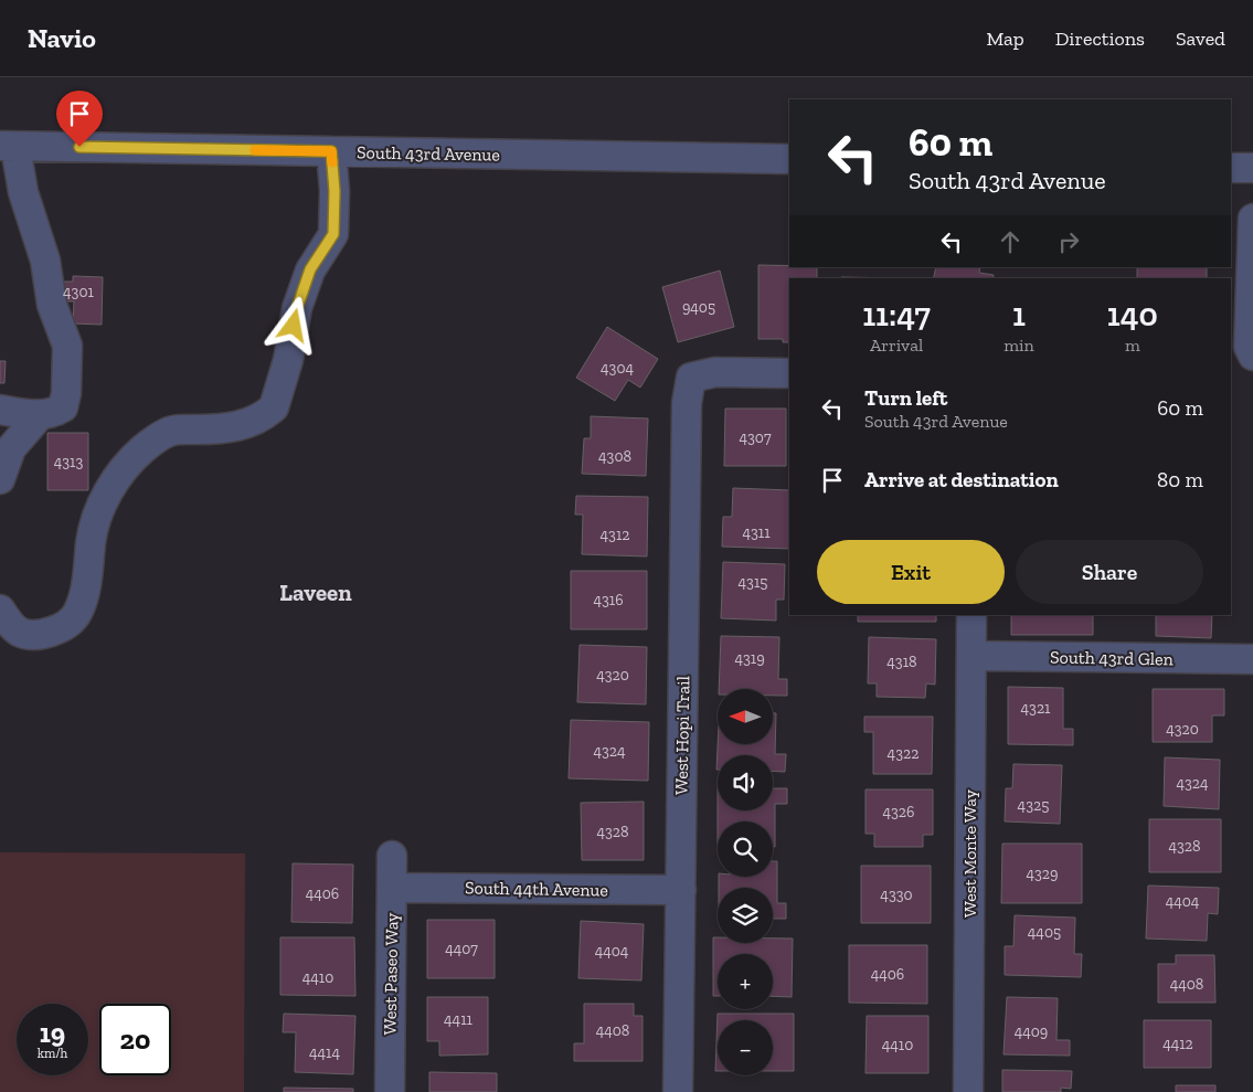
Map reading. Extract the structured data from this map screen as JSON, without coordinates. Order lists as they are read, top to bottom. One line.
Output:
{"streets":{"street":["South 43rd Avenue","South 43rd Glen","West Hopi Trail","West Monte Way","South 44th Avenue","West Paseo Way"]},"crossings":[["South 43rd Glen","West Monte Way"],["West Hopi Trail","South 44th Avenue"],["South 44th Avenue","West Paseo Way"]],"districts":["Laveen"],"house_numbers":["4301","9405","4304","4307","4308","4313","4311","4312","4315","4316","4319","4318","4320","4321","4320","4324","4322","4324","4325","4326","4328","4328","4329","4406","4330","4404","4405","4407","4404","4406","4410","4408","4411","4408","4409","4412","4410","4414"],"north":"left","page":{"header":"Navio","nav":["Map","Directions","Saved"],"turn":["60 m","South 43rd Avenue"],"eta":["11:47","Arrival","1","min","140","m"],"list":[{"name":"Turn left","note":"South 43rd Avenue","value":"60 m"},{"name":"Arrive at destination","value":"80 m"}],"buttons":["Exit","Share"],"map_buttons":["+","−"],"speed":"19 km/h","limit":"20"}}
